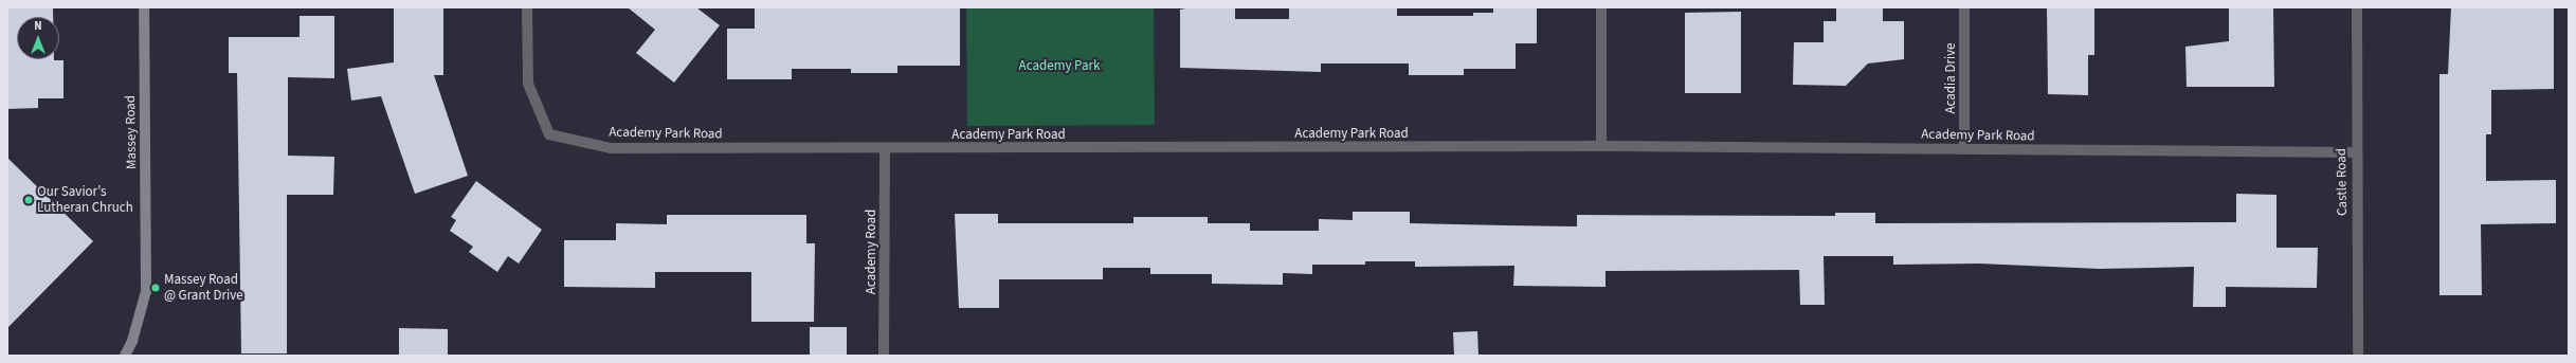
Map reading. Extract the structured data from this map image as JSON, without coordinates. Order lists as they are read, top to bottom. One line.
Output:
{"streets":{"street":["Acadia Drive","Massey Road","Academy Park Road","Castle Road","Academy Road"]},"crossings":[["Acadia Drive","Academy Park Road"],["Academy Park Road","Castle Road"],["Academy Park Road","Academy Road"]],"parks":["Academy Park"],"places":["Our Savior's Lutheran Chruch","Massey Road @ Grant Drive"],"north":"top"}
